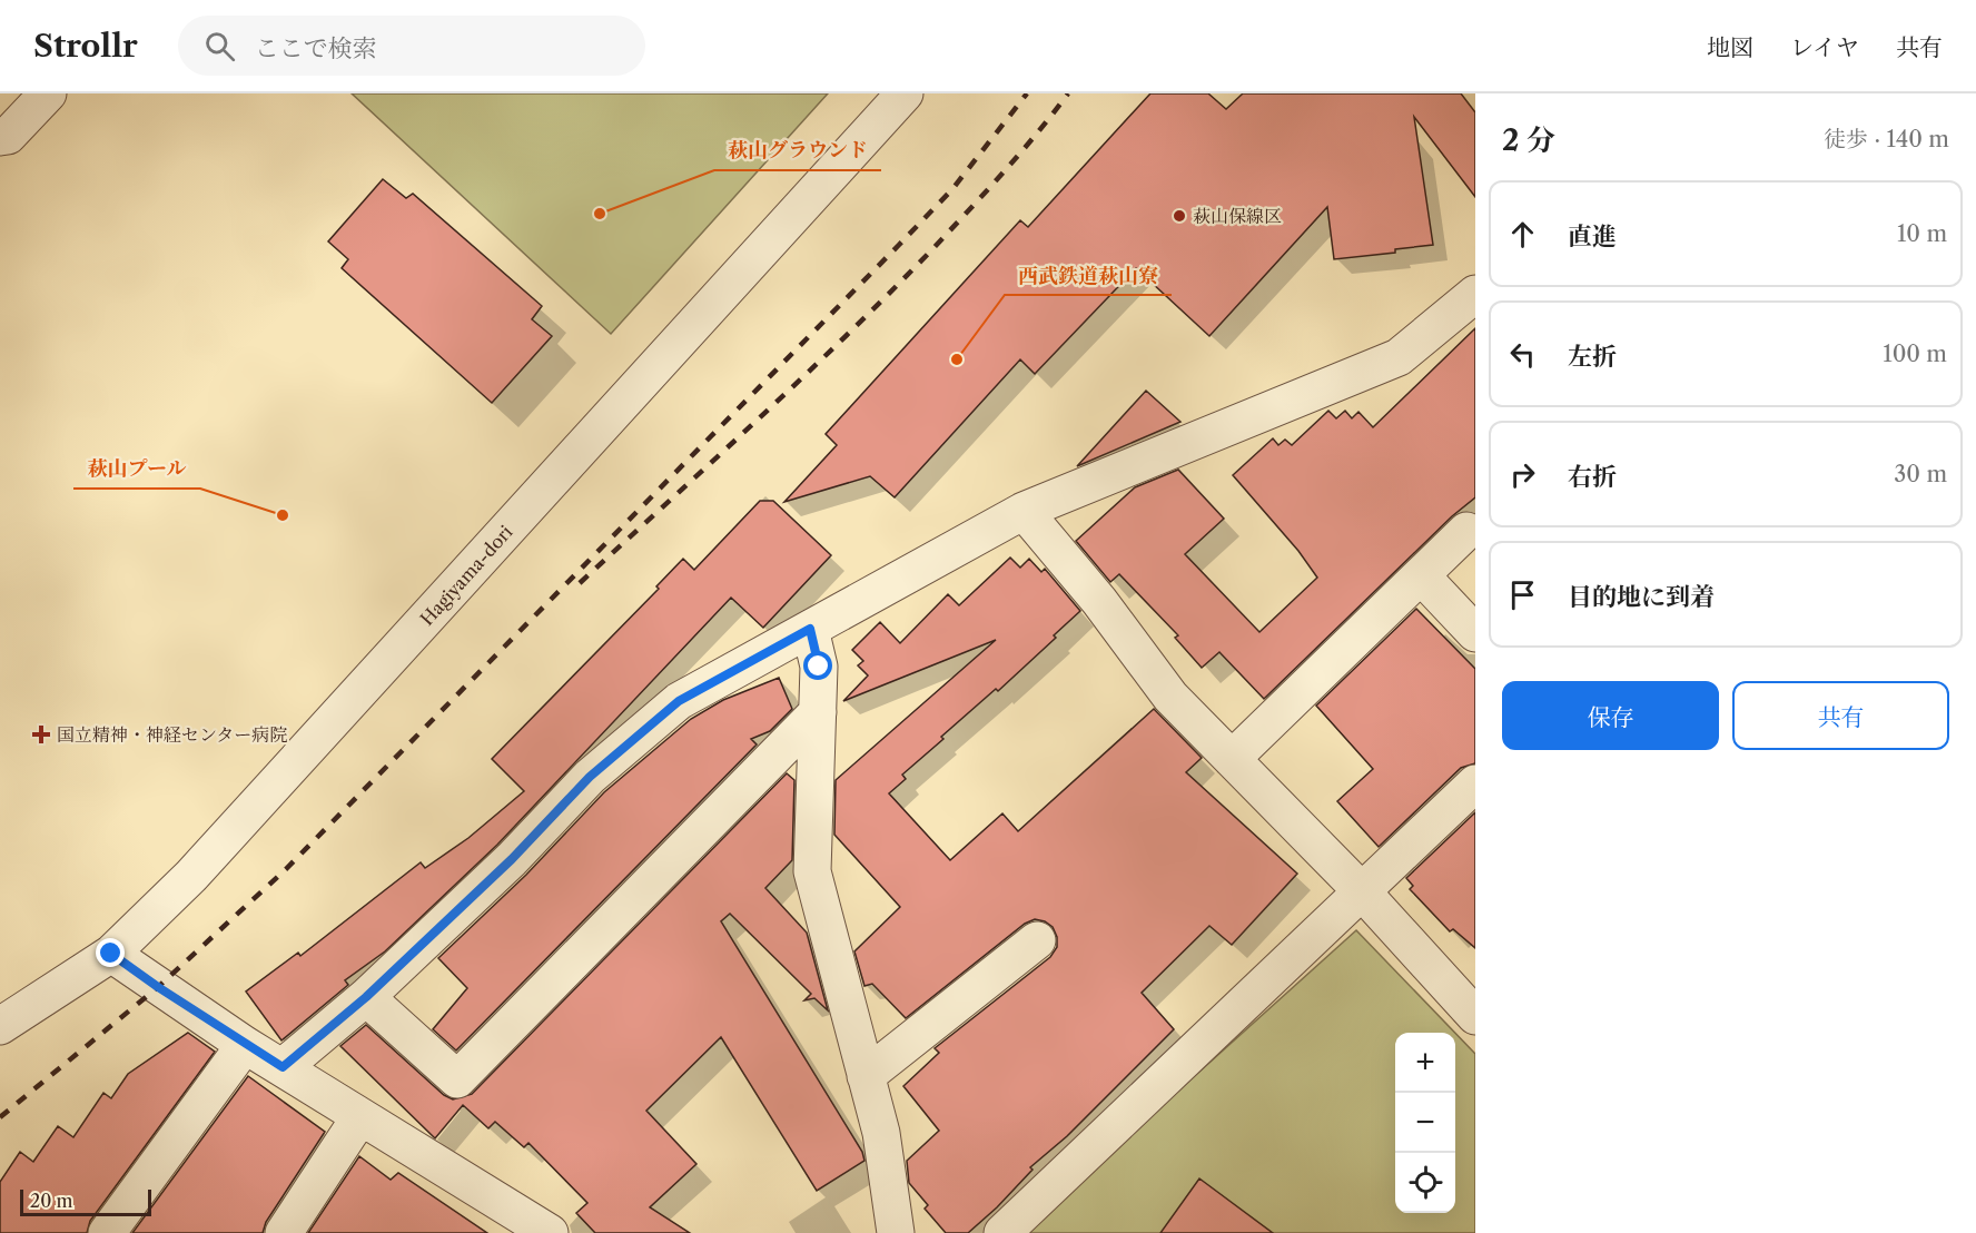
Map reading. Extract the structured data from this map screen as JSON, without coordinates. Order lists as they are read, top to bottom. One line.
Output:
{"streets":{"street":["Hagiyama-dori"]},"places":{"other":["萩山グラウンド","萩山保線区","西武鉄道萩山寮","萩山プール"],"health":["国立精神・神経センター病院"]},"scale_bar":"20 m","page":{"header":"Strollr","search":"ここで検索","nav":["地図","レイヤ","共有"],"heading":["2 分","徒歩 · 140 m"],"list":[["直進","10 m"],["左折","100 m"],["右折","30 m"],"目的地に到着"],"buttons":["保存","共有"],"map_buttons":["+","−"],"scale":"20 m"}}
